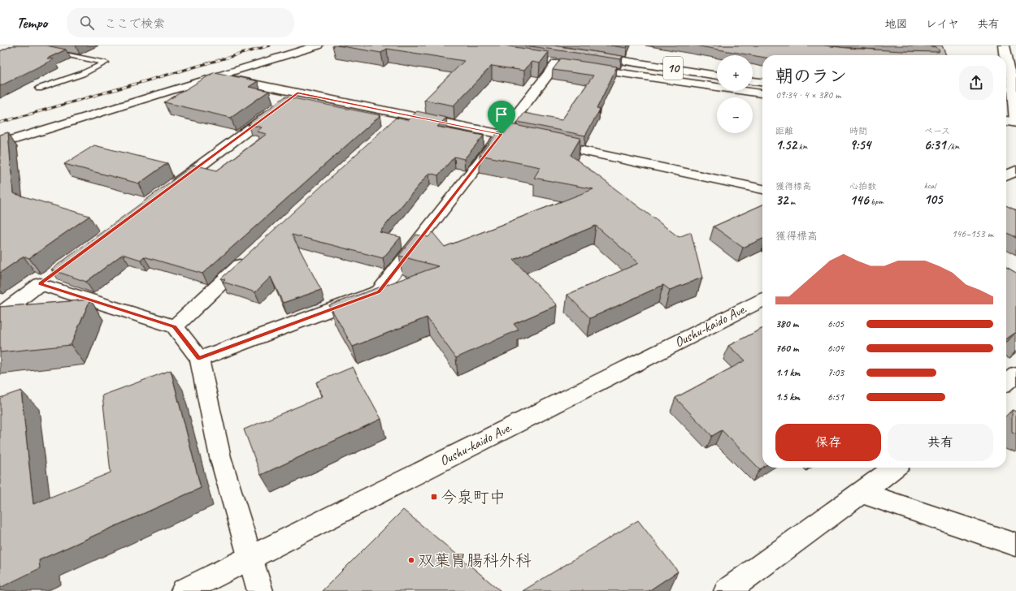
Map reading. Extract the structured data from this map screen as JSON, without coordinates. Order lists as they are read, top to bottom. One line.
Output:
{"streets":{"street":["10","Oushu-kaido Ave."]},"places":{"transit":["今泉町中"],"other":["双葉胃腸科外科"]},"page":{"header":"Tempo","search":"ここで検索","nav":["地図","レイヤ","共有"],"map_buttons":["+","−"],"heading":["朝のラン","09:34 · 4 × 380 m"],"stats":[["距離","1.52 km"],["時間","9:54"],["ペース","6:31 /km"],["獲得標高","32 m"],["心拍数","146 bpm"],["kcal","105"]],"chart":["獲得標高","146–153 m"],"list":[{"name":"380 m","note":"6:05"},{"name":"760 m","note":"6:04"},{"name":"1.1 km","note":"7:03"},{"name":"1.5 km","note":"6:51"}],"buttons":["保存","共有"]}}
